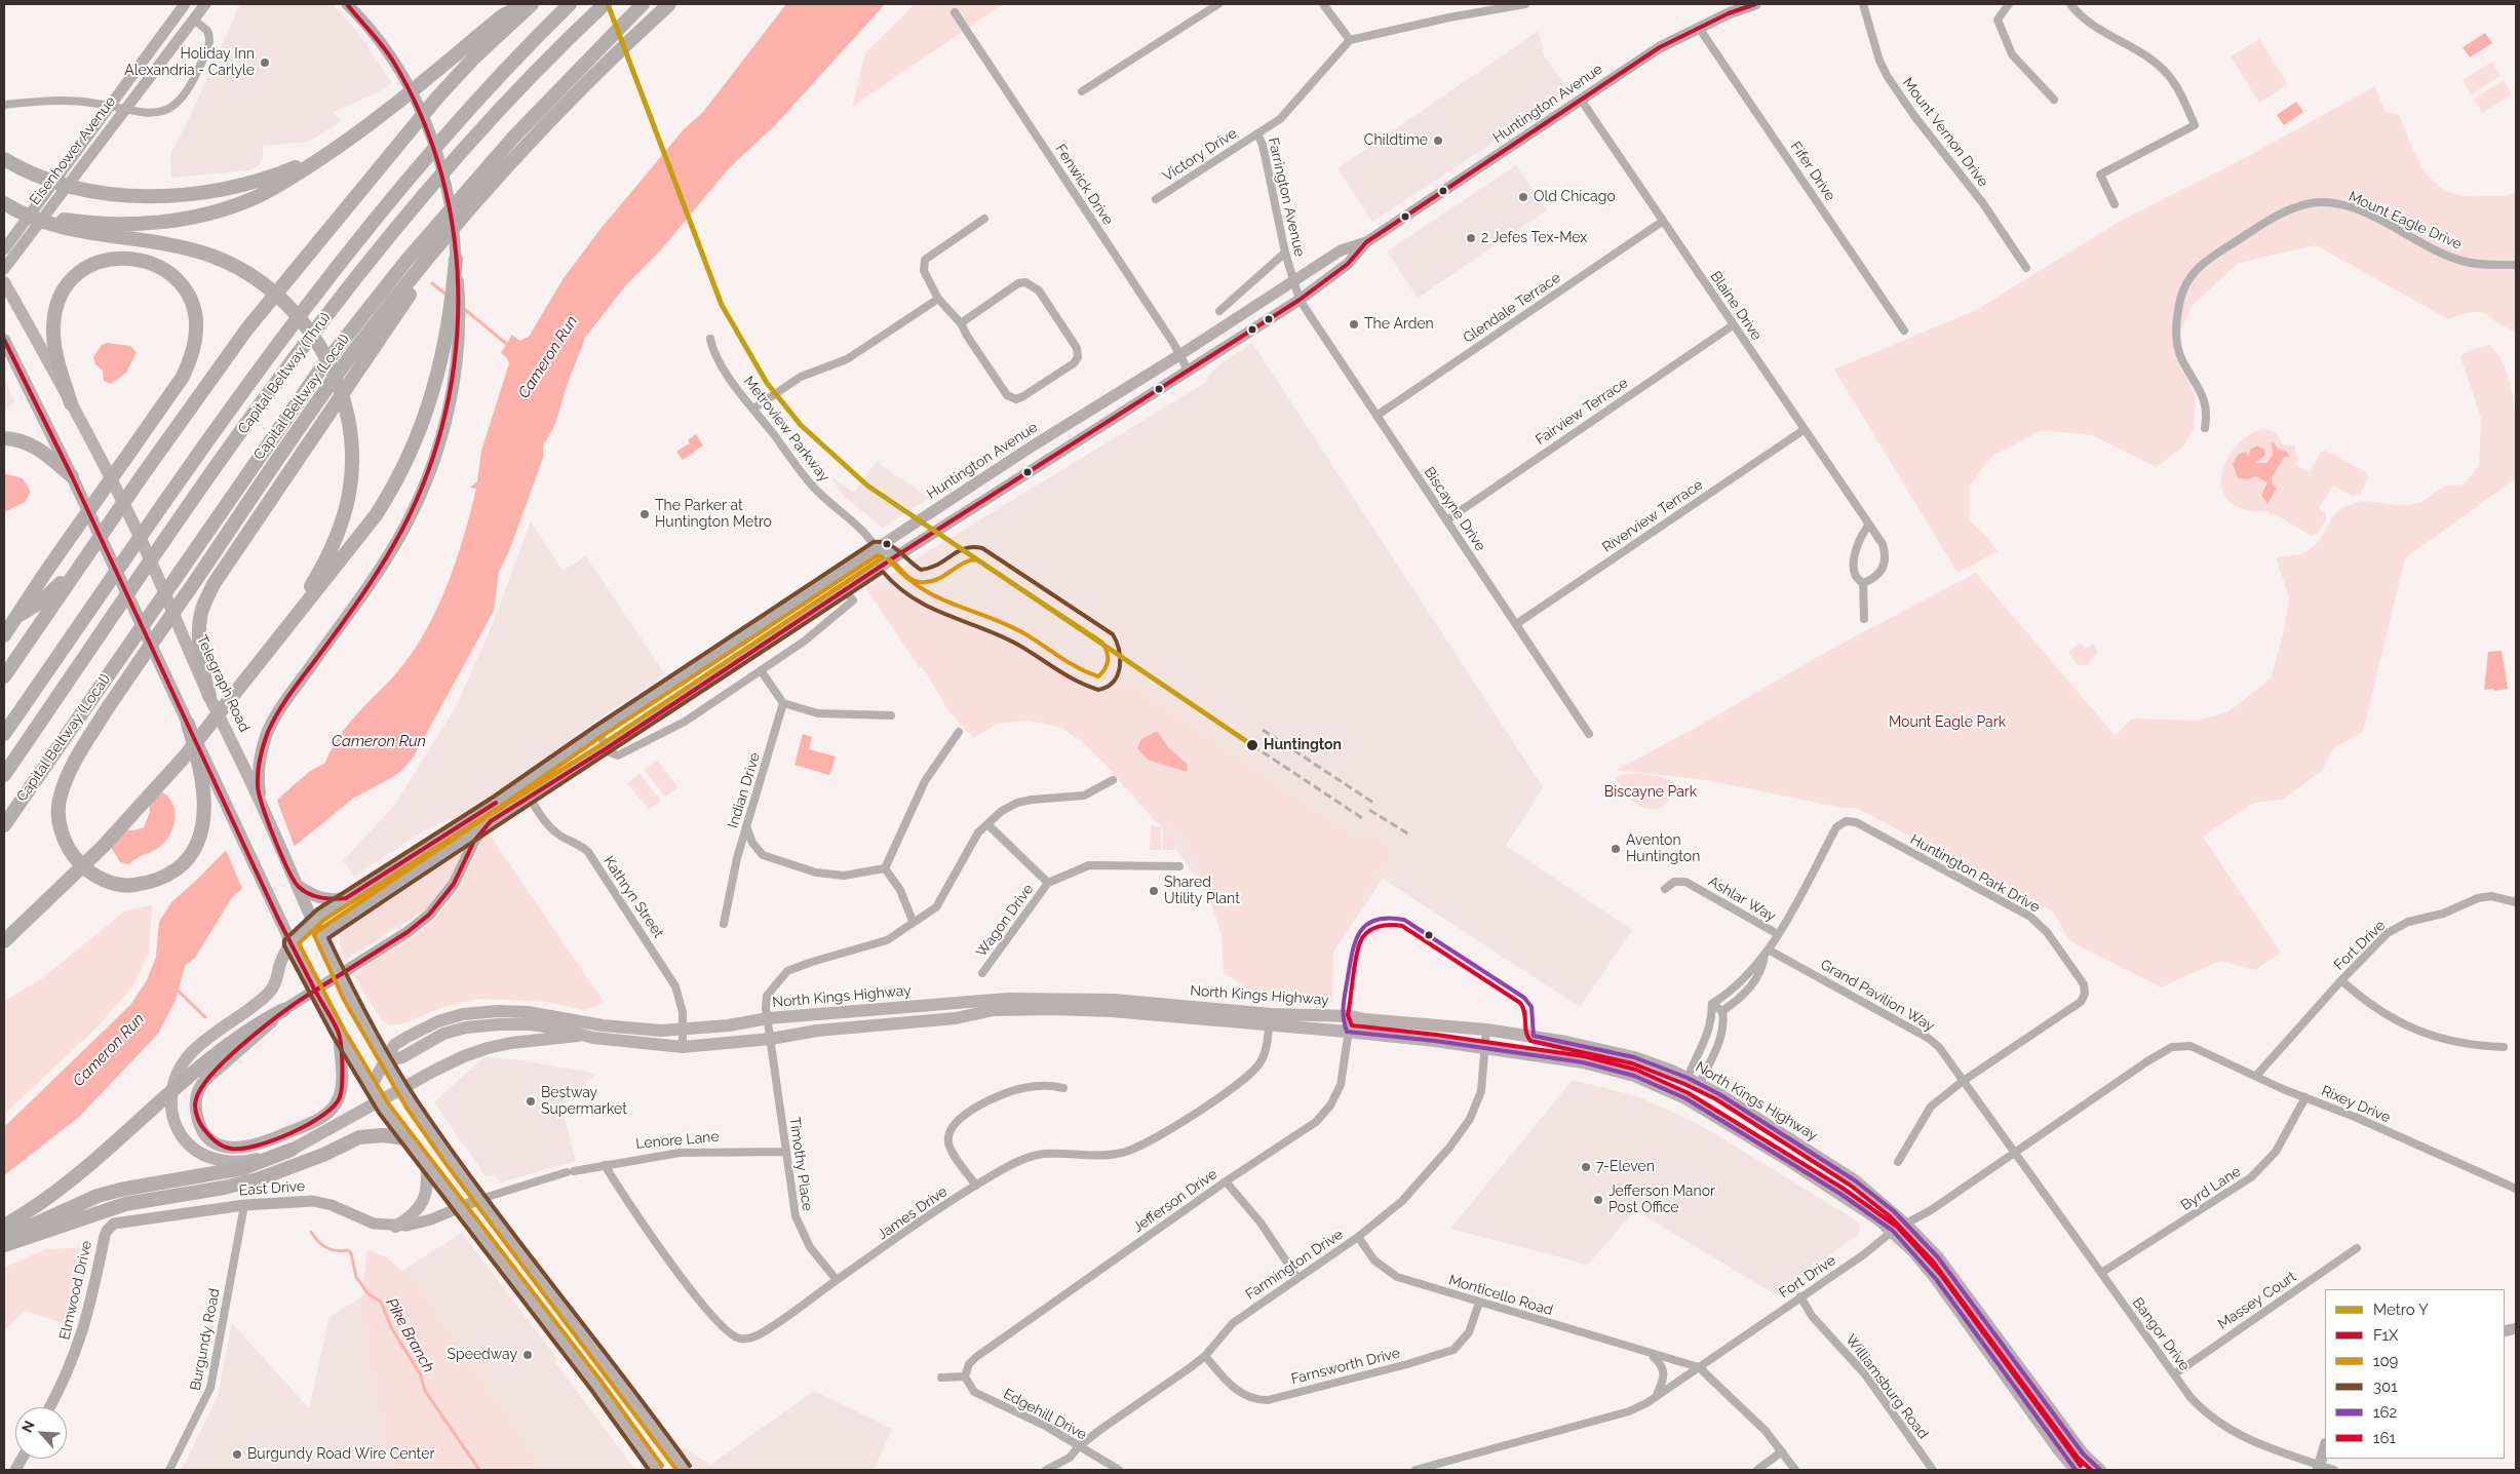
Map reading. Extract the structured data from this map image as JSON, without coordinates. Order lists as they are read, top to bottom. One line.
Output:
{"streets":{"highway":["Capital Beltway (Thru)","Capital Beltway (Local)"],"main road":["Huntington Avenue","Eisenhower Avenue","Telegraph Road","North Kings Highway","Lenore Lane","East Drive","Elmwood Drive"],"street":["Mount Vernon Drive","Victory Drive","Fifer Drive","Fenwick Drive","Farrington Avenue","Mount Eagle Drive","Blaine Drive","Glendale Terrace","Fairview Terrace","Metroview Parkway","Biscayne Drive","Riverview Terrace","Indian Drive","Huntington Park Drive","Kathryn Street","Ashlar Way","Wagon Drive","Fort Drive","Grand Pavilion Way","Rixey Drive","Timothy Place","Byrd Lane","Jefferson Drive","James Drive","Farmington Drive","Monticello Road","Massey Court","Bangor Drive","Burgundy Road","Farnsworth Drive","Williamsburg Road","Edgehill Drive"]},"crossings":[["Huntington Avenue","Fifer Drive"],["Huntington Avenue","Fenwick Drive"],["Huntington Avenue","Farrington Avenue"],["Huntington Avenue","Blaine Drive"],["Huntington Avenue","Metroview Parkway"],["Huntington Avenue","Biscayne Drive"],["Huntington Avenue","Telegraph Road"],["Huntington Avenue","Kathryn Street"],["Victory Drive","Farrington Avenue"],["Farrington Avenue","Biscayne Drive"],["Blaine Drive","Glendale Terrace"],["Blaine Drive","Fairview Terrace"],["Blaine Drive","Riverview Terrace"],["Glendale Terrace","Biscayne Drive"],["Fairview Terrace","Biscayne Drive"],["Biscayne Drive","Riverview Terrace"],["Telegraph Road","North Kings Highway"],["Telegraph Road","Lenore Lane"],["Huntington Park Drive","Ashlar Way"],["Huntington Park Drive","Grand Pavilion Way"],["Kathryn Street","North Kings Highway"],["Wagon Drive","Timothy Place"],["Fort Drive","North Kings Highway"],["Fort Drive","Grand Pavilion Way"],["Fort Drive","Rixey Drive"],["Fort Drive","Monticello Road"],["Fort Drive","Bangor Drive"],["Fort Drive","Williamsburg Road"],["North Kings Highway","Timothy Place"],["North Kings Highway","Jefferson Drive"],["North Kings Highway","James Drive"],["North Kings Highway","Farmington Drive"],["Grand Pavilion Way","Bangor Drive"],["Rixey Drive","Byrd Lane"],["Lenore Lane","Timothy Place"],["Lenore Lane","East Drive"],["Lenore Lane","James Drive"],["Timothy Place","James Drive"],["East Drive","Elmwood Drive"],["East Drive","Burgundy Road"],["Byrd Lane","Bangor Drive"],["Jefferson Drive","Edgehill Drive"],["Farmington Drive","Monticello Road"],["Farmington Drive","Farnsworth Drive"],["Farmington Drive","Edgehill Drive"],["Monticello Road","Farnsworth Drive"],["Massey Court","Bangor Drive"]],"water":["Cameron Run","Pike Branch"],"parks":["Mount Eagle Park","Biscayne Park"],"places":["Holiday Inn Alexandria - Carlyle","Childtime","Old Chicago","2 Jefes Tex-Mex","The Arden","The Parker at Huntington Metro","Huntington","Aventon Huntington","Shared Utility Plant","Bestway Supermarket","7-Eleven","Jefferson Manor Post Office","Speedway","Burgundy Road Wire Center"],"lines":["metro line Y","transit line F1X","transit line 301","transit line 109","transit line 162","transit line 161"],"legend":["Metro Y","F1X","109","301","162","161"],"north":"top left"}
